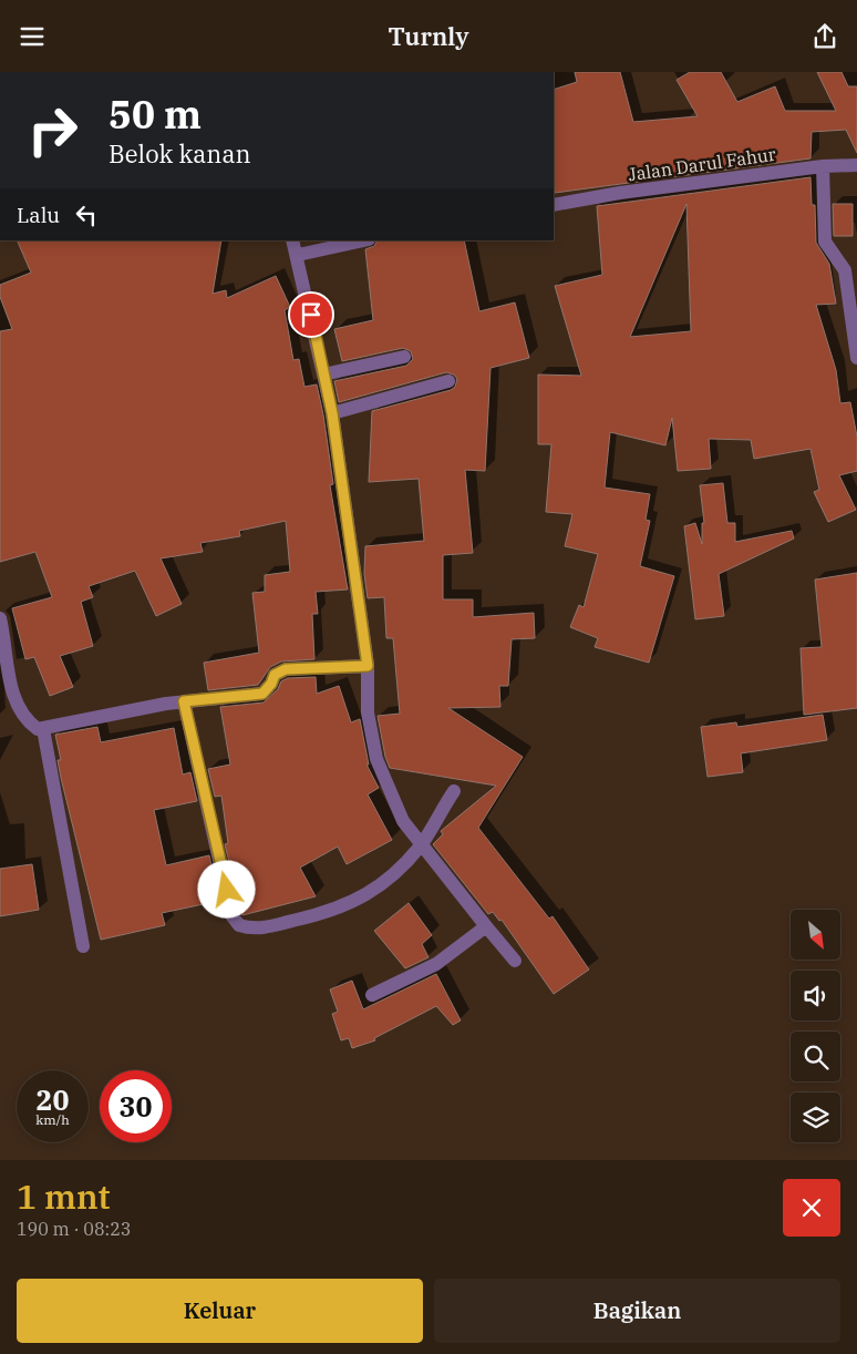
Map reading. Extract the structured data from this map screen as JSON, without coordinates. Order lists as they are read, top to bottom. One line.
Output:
{"streets":{"street":["Jalan Darul Fahur"]},"north":"bottom right","page":{"header":"Turnly","turn":["50 m","Belok kanan"],"then":"Lalu","speed":"20 km/h","limit":"30","heading":["1 mnt","190 m · 08:23"],"buttons":["Keluar","Bagikan"]}}
